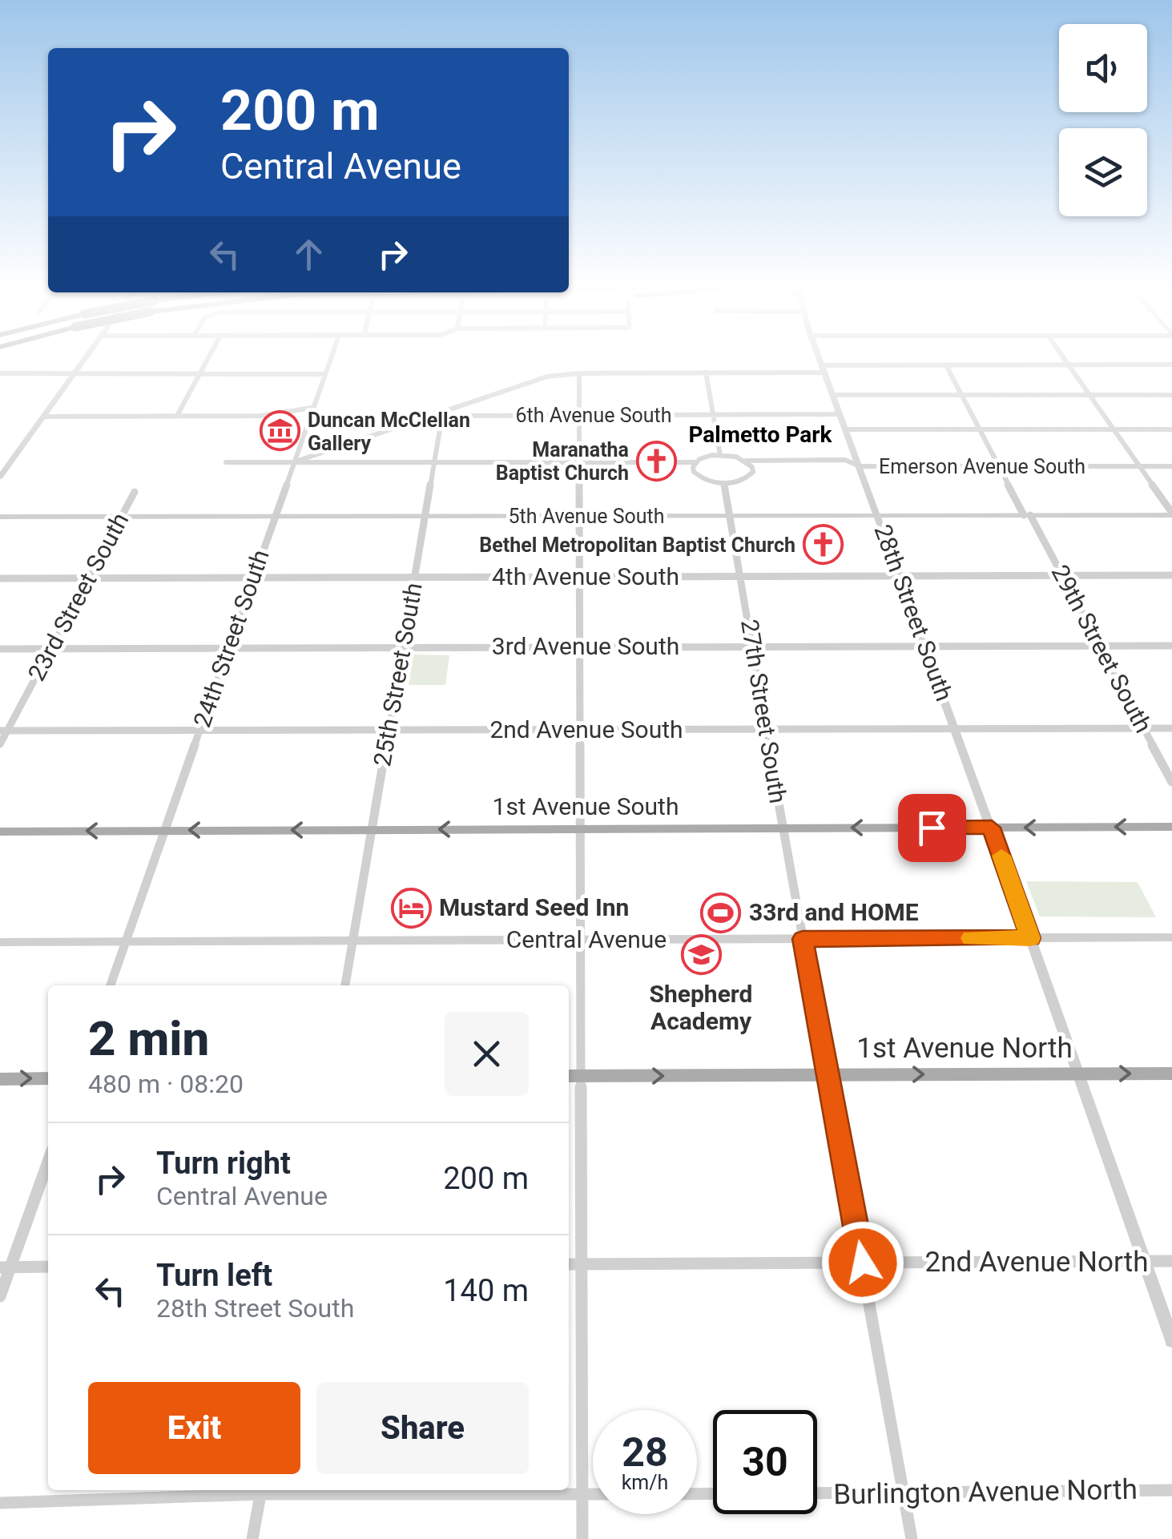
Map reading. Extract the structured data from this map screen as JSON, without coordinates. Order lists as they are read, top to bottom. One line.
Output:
{"streets":{"main road":["1st Avenue South","1st Avenue North"],"street":["6th Avenue South","Emerson Avenue South","5th Avenue South","4th Avenue South","23rd Street South","28th Street South","24th Street South","3rd Avenue South","29th Street South","25th Street South","27th Street South","2nd Avenue South","Central Avenue","2nd Avenue North","Burlington Avenue North"]},"crossings":[["6th Avenue South","28th Street South"],["6th Avenue South","25th Street South"],["Emerson Avenue South","28th Street South"],["Emerson Avenue South","29th Street South"],["5th Avenue South","23rd Street South"],["5th Avenue South","28th Street South"],["5th Avenue South","24th Street South"],["5th Avenue South","29th Street South"],["5th Avenue South","25th Street South"],["5th Avenue South","27th Street South"],["4th Avenue South","23rd Street South"],["4th Avenue South","28th Street South"],["4th Avenue South","24th Street South"],["4th Avenue South","29th Street South"],["4th Avenue South","25th Street South"],["4th Avenue South","27th Street South"],["23rd Street South","3rd Avenue South"],["23rd Street South","2nd Avenue South"],["28th Street South","3rd Avenue South"],["28th Street South","2nd Avenue South"],["28th Street South","1st Avenue South"],["28th Street South","Central Avenue"],["28th Street South","1st Avenue North"],["28th Street South","2nd Avenue North"],["24th Street South","3rd Avenue South"],["24th Street South","2nd Avenue South"],["24th Street South","1st Avenue South"],["24th Street South","Central Avenue"],["3rd Avenue South","29th Street South"],["3rd Avenue South","25th Street South"],["3rd Avenue South","27th Street South"],["29th Street South","2nd Avenue South"],["25th Street South","2nd Avenue South"],["25th Street South","1st Avenue South"],["25th Street South","Central Avenue"],["27th Street South","2nd Avenue South"],["27th Street South","1st Avenue South"],["27th Street South","Central Avenue"],["27th Street South","1st Avenue North"],["27th Street South","2nd Avenue North"],["27th Street South","Burlington Avenue North"]],"one_way":["1st Avenue South","1st Avenue North"],"districts":["Palmetto Park"],"places":{"museum":["Duncan McClellan Gallery"],"church":["Maranatha Baptist Church","Bethel Metropolitan Baptist Church"],"hotel":["Mustard Seed Inn"],"sports":["33rd and HOME"],"school or university":["Shepherd Academy"]},"page":{"turn":["200 m","Central Avenue"],"heading":["2 min","480 m · 08:20"],"list":[{"name":"Turn right","note":"Central Avenue","value":"200 m"},{"name":"Turn left","note":"28th Street South","value":"140 m"}],"buttons":["Exit","Share"],"speed":"28 km/h","limit":"30"}}
